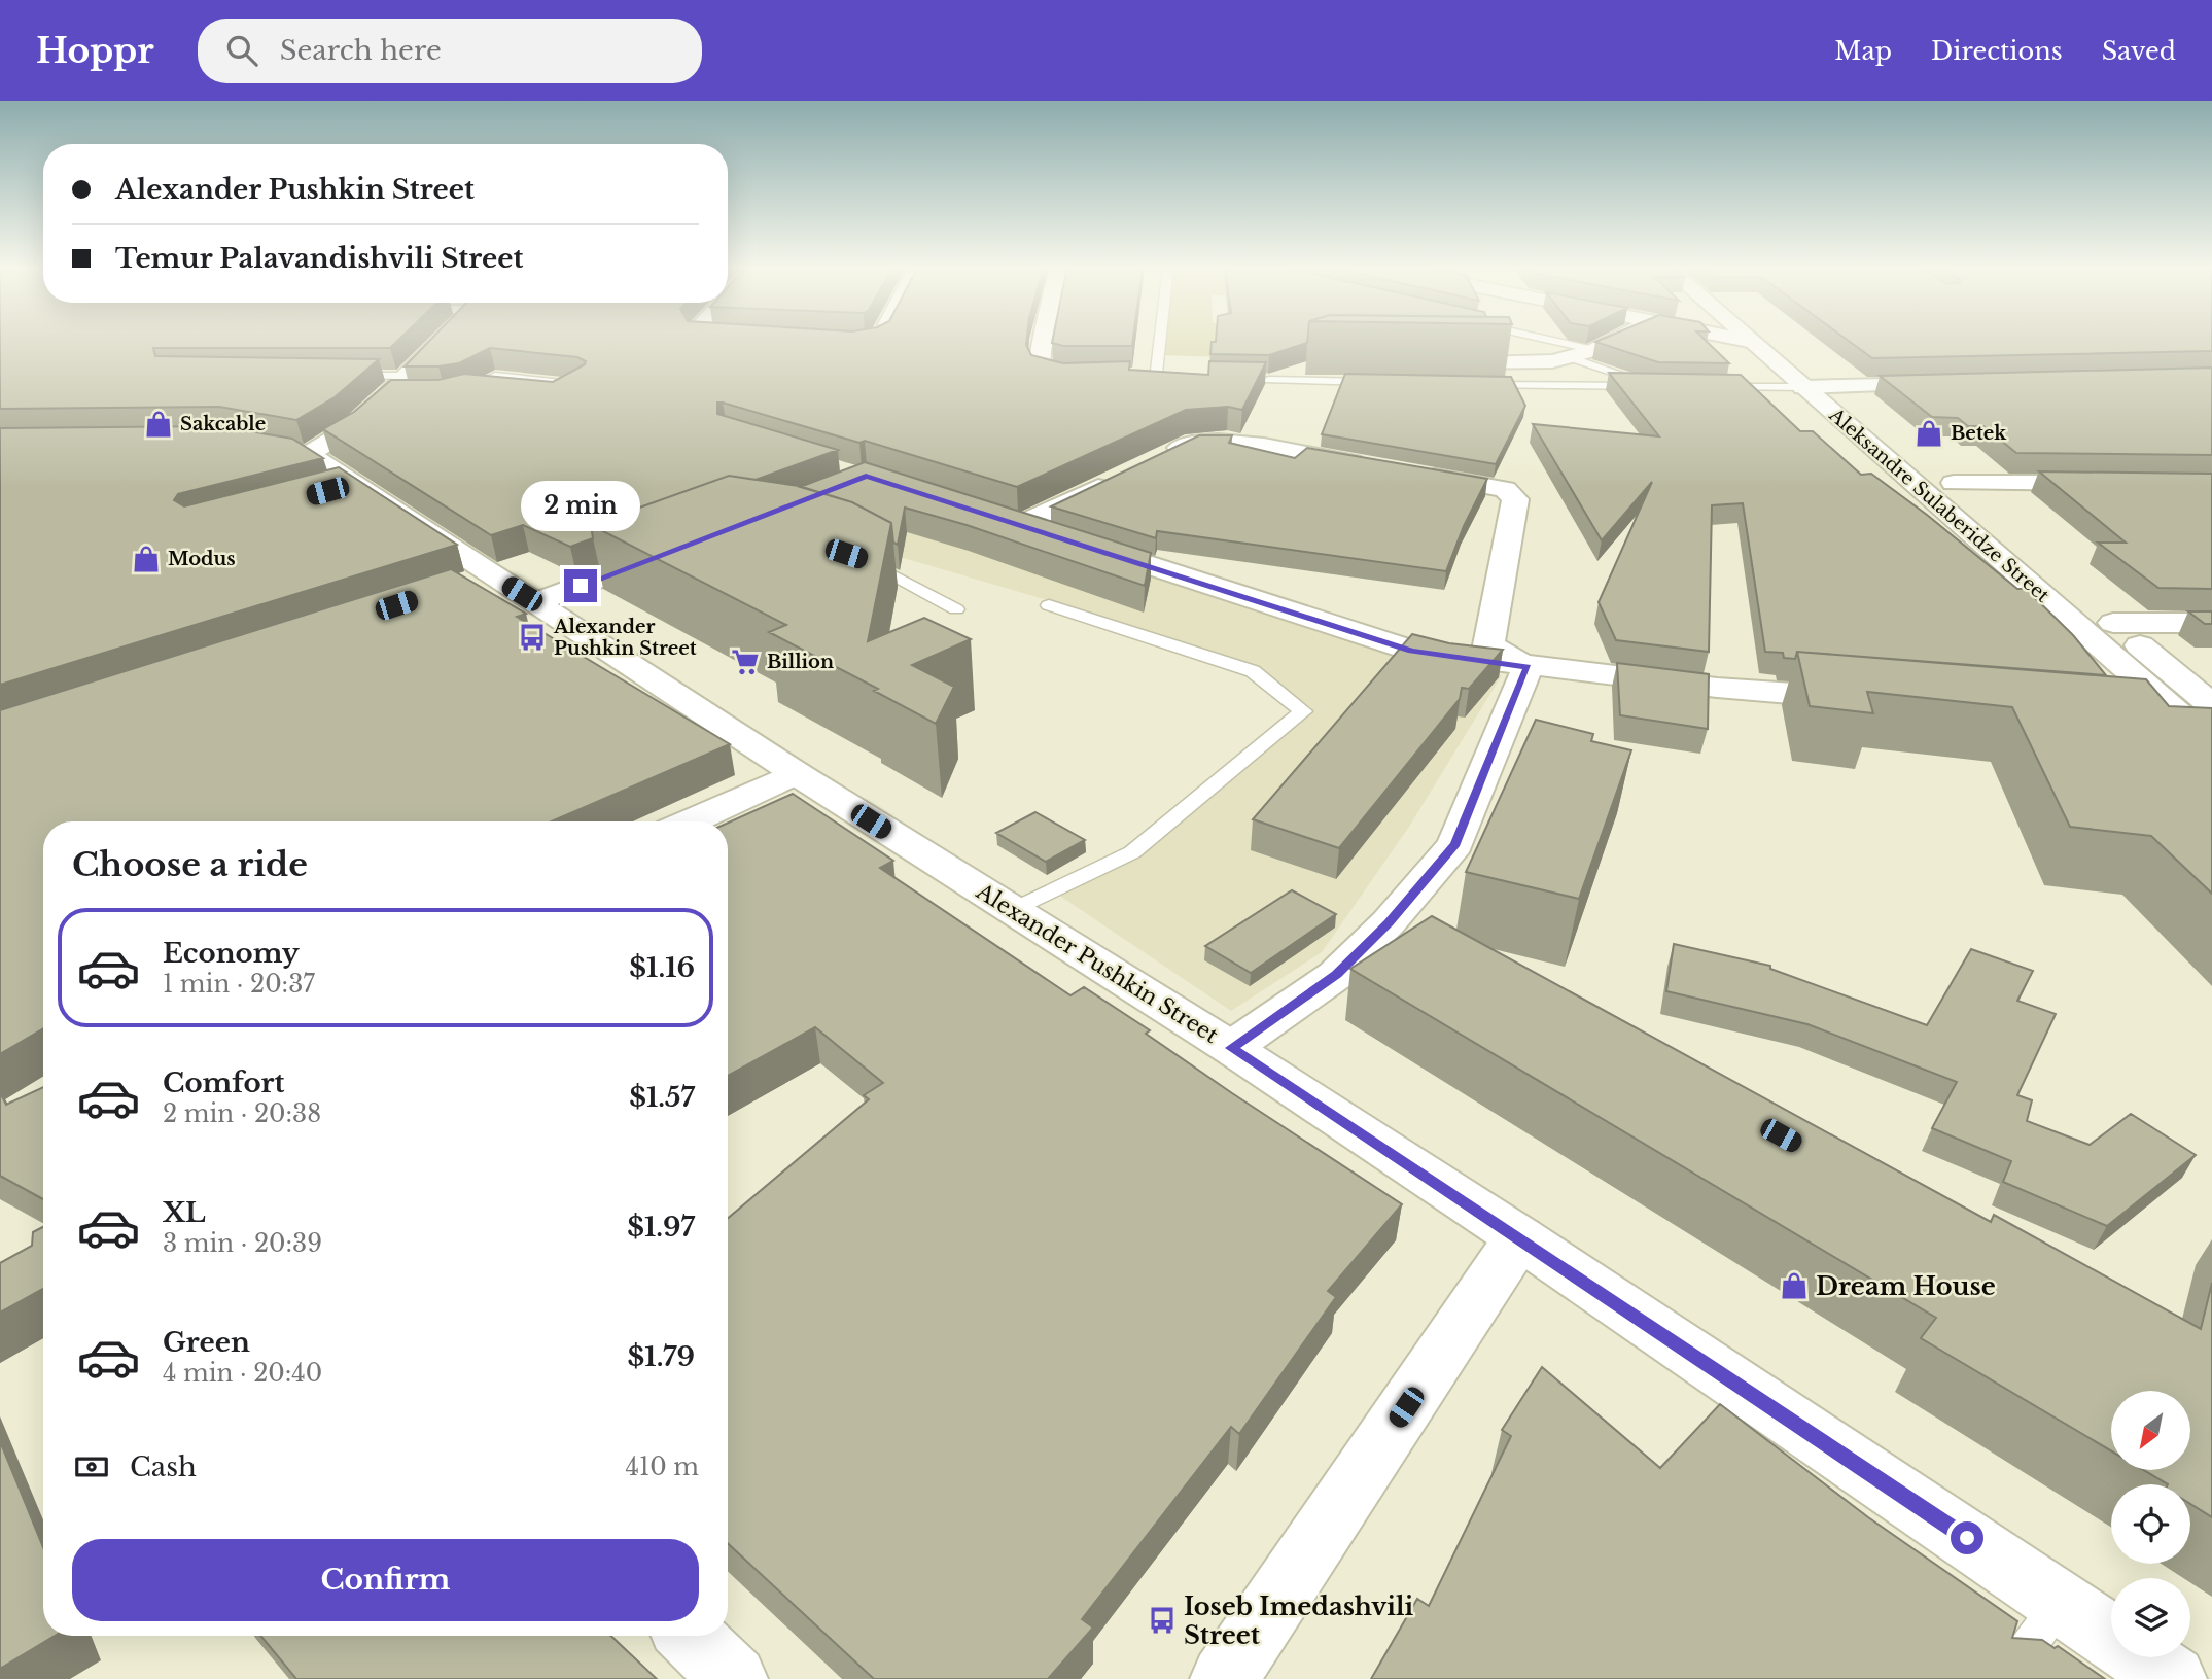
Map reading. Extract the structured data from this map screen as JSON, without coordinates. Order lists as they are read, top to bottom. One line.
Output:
{"streets":{"street":["Aleksandre Sulaberidze Street","Alexander Pushkin Street"]},"places":{"shop":["Sakcable","Betek","Modus","Dream House"],"bus stop":["Alexander Pushkin Street","Ioseb Imedashvili Street"],"supermarket":["Billion"]},"north":"bottom left","page":{"header":"Hoppr","search":"Search here","nav":["Map","Directions","Saved"],"banner":["Alexander Pushkin Street","Temur Palavandishvili Street"],"bubble":"2 min","heading":"Choose a ride","list":[{"name":"Economy","note":"1 min · 20:37","value":"$1.16"},{"name":"Comfort","note":"2 min · 20:38","value":"$1.57"},{"name":"XL","note":"3 min · 20:39","value":"$1.97"},{"name":"Green","note":"4 min · 20:40","value":"$1.79"}],"pay":["Cash","410 m"],"buttons":"Confirm"}}
